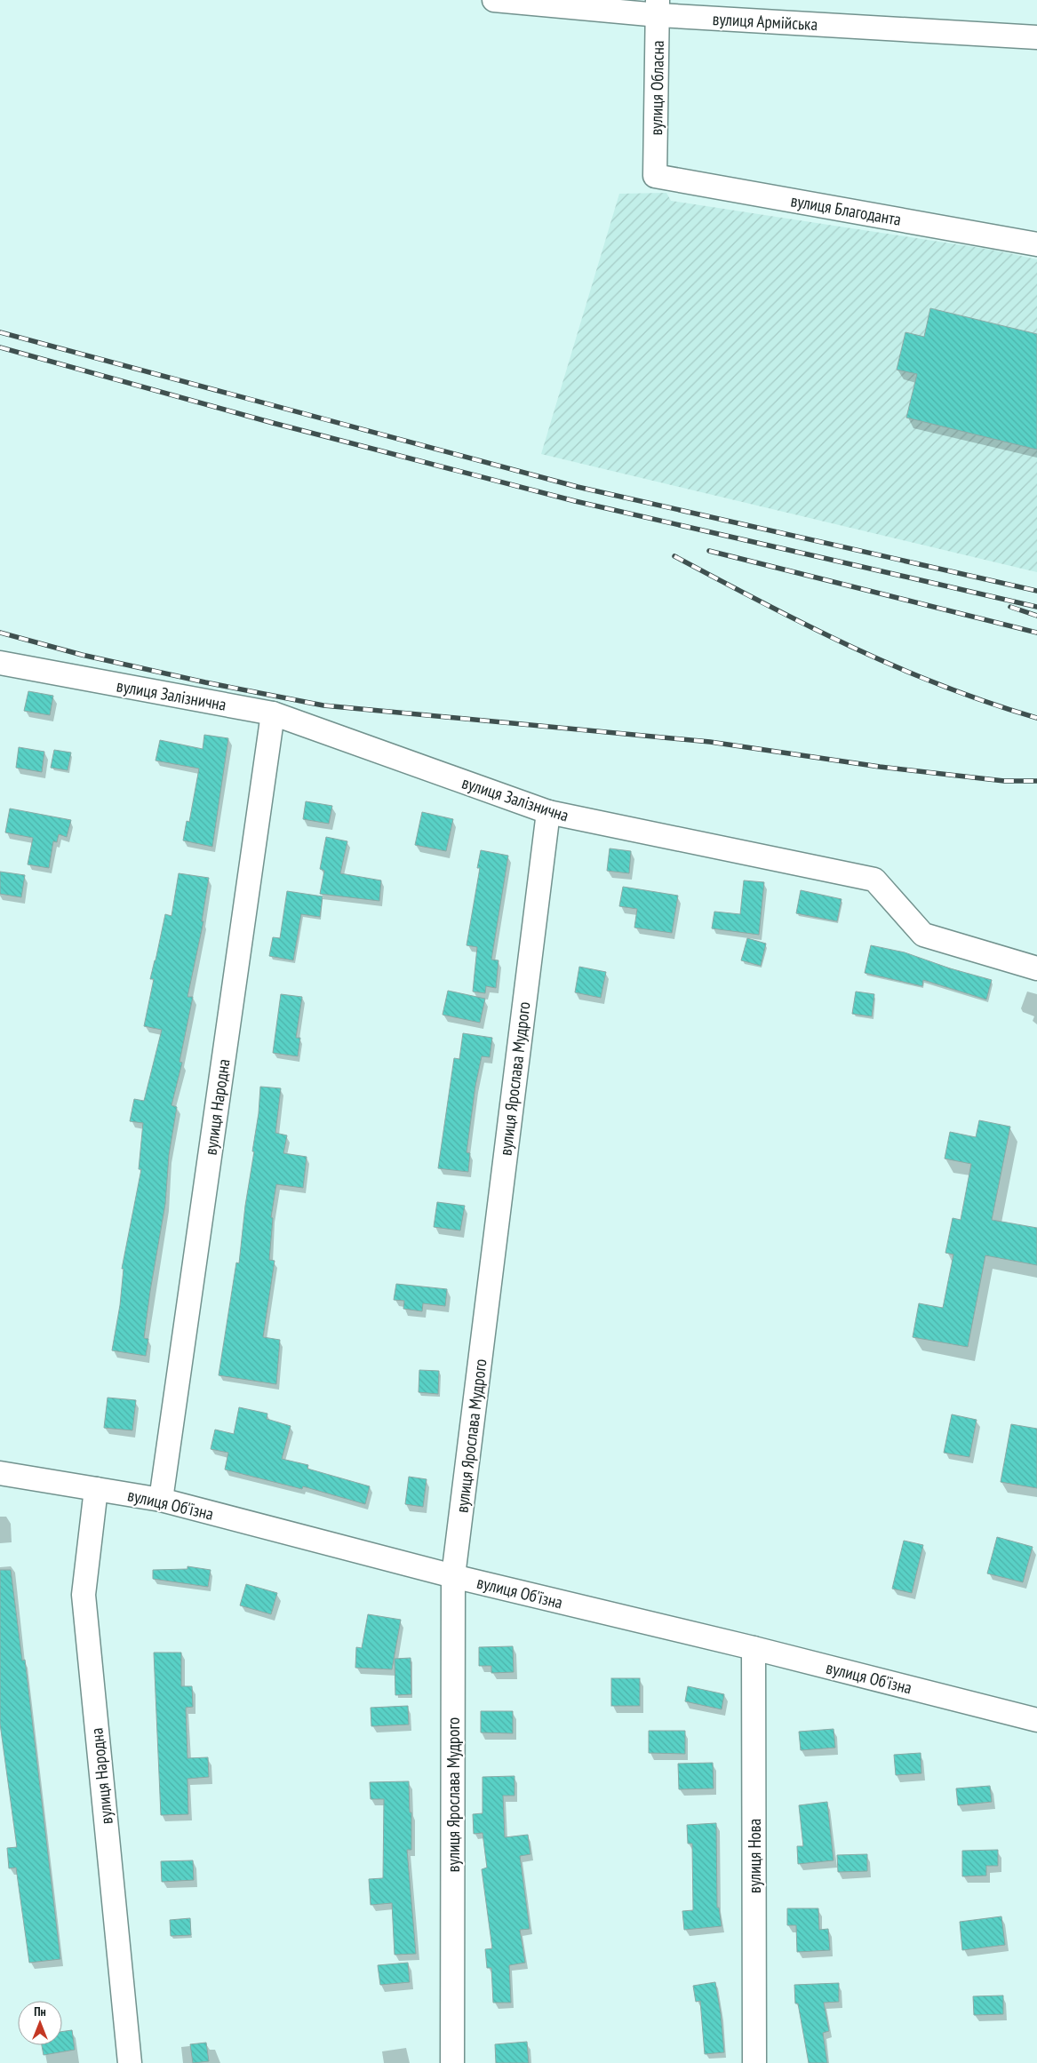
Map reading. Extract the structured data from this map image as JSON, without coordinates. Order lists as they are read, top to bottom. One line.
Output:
{"streets":{"street":["вулиця Армійська","вулиця Обласна","вулиця Благоданта","вулиця Залізнична","вулиця Ярослава Мудрого","вулиця Народна","вулиця Об'їзна","вулиця Нова"]},"crossings":[["вулиця Армійська","вулиця Обласна"],["вулиця Обласна","вулиця Благоданта"],["вулиця Залізнична","вулиця Ярослава Мудрого"],["вулиця Залізнична","вулиця Народна"],["вулиця Ярослава Мудрого","вулиця Об'їзна"],["вулиця Народна","вулиця Об'їзна"],["вулиця Об'їзна","вулиця Нова"]],"north":"top"}
